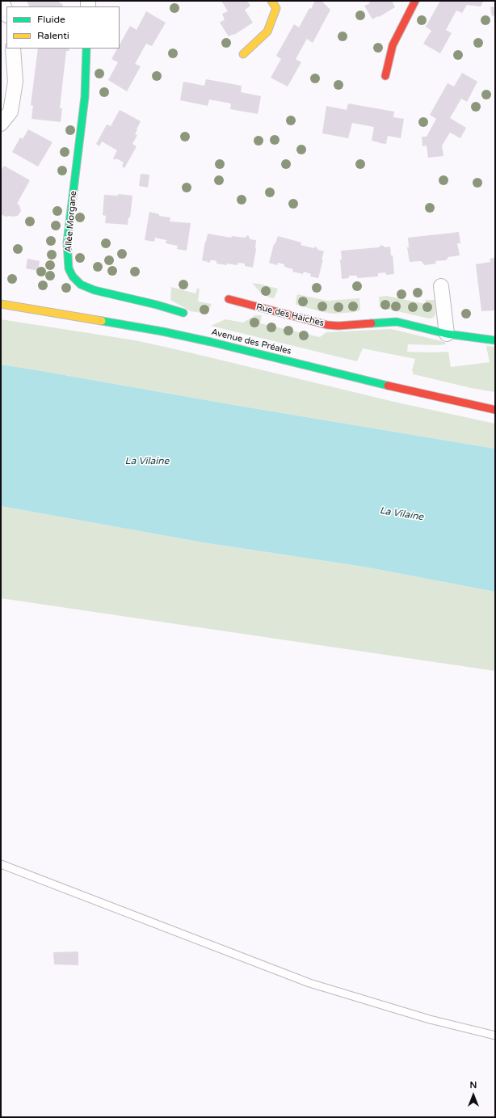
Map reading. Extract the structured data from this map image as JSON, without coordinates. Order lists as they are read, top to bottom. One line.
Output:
{"streets":{"street":["Allée Morgane","Rue des Haiches","Avenue des Préales"]},"water":["La Vilaine"],"legend":["Fluide","Ralenti"],"north":"top"}
